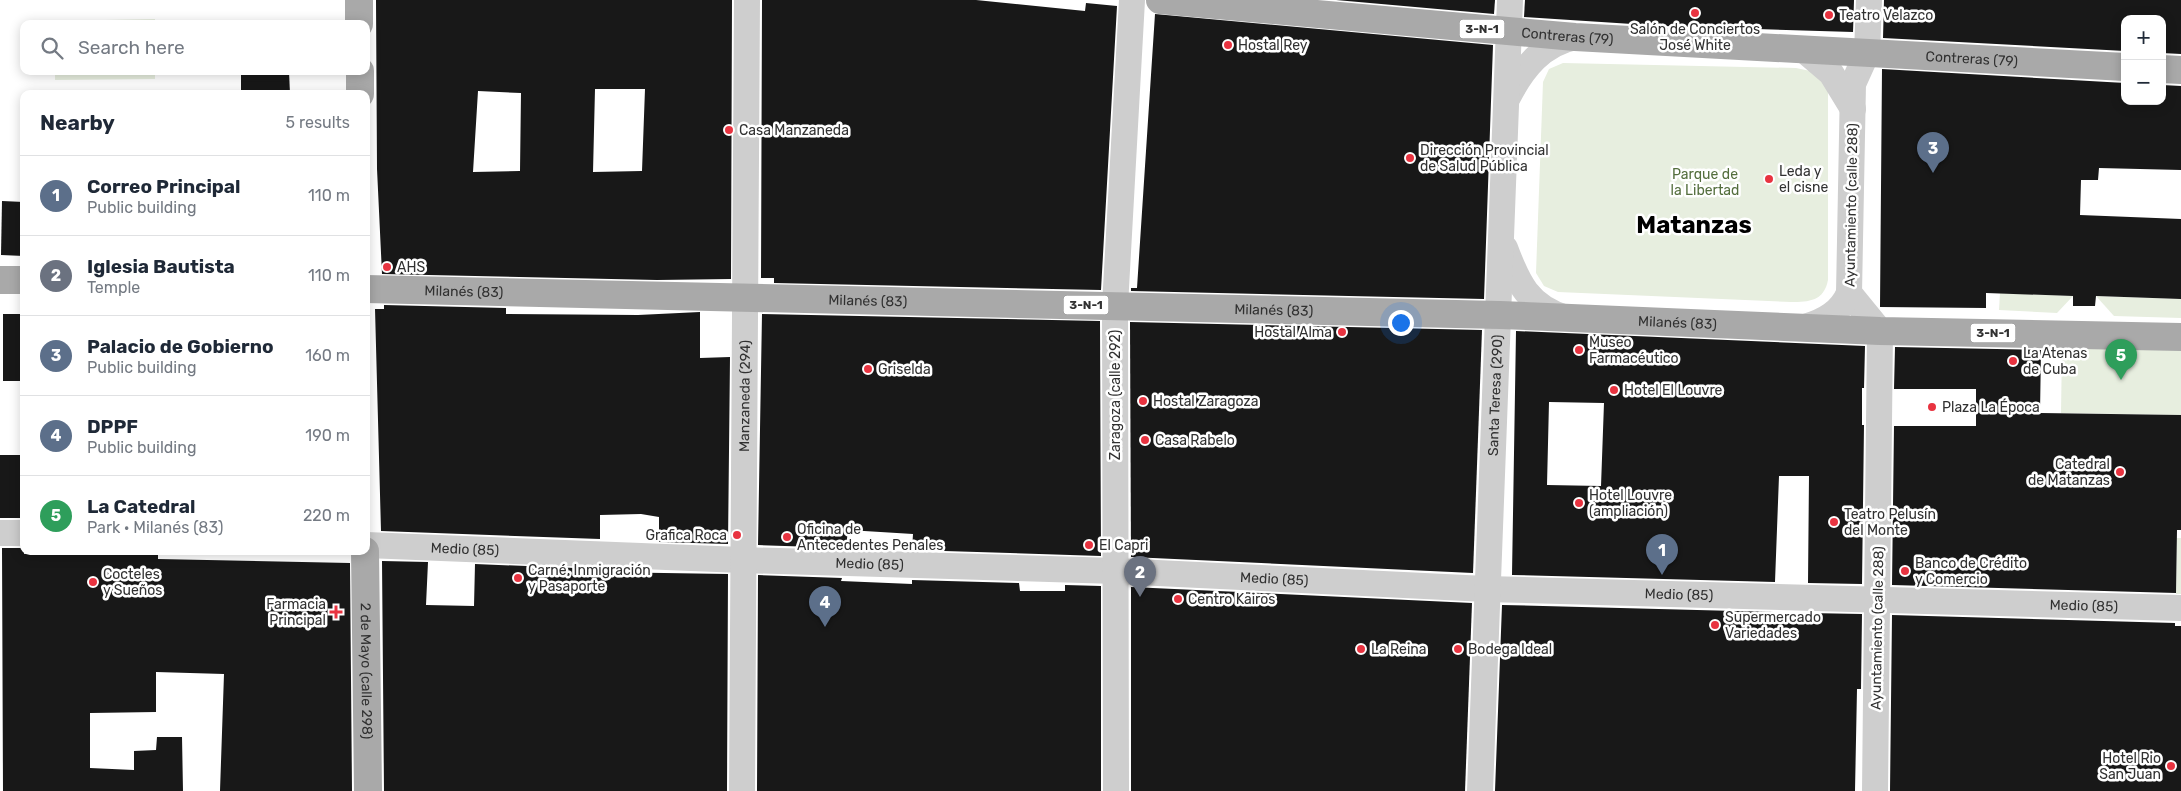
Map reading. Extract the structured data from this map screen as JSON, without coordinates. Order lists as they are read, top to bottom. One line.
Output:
{"streets":{"main road":["3-N-1","Contreras (79)","Milanés (83)","2 de Mayo (calle 298)"],"street":["Ayuntamiento (calle 288)","Zaragoza (calle 292)","Manzaneda (294)","Santa Teresa (290)","Medio (85)"]},"crossings":[["Contreras (79)","Ayuntamiento (calle 288)"],["Contreras (79)","Santa Teresa (290)"],["Ayuntamiento (calle 288)","Milanés (83)"],["Ayuntamiento (calle 288)","Medio (85)"],["Milanés (83)","Zaragoza (calle 292)"],["Milanés (83)","Manzaneda (294)"],["Milanés (83)","Santa Teresa (290)"],["Zaragoza (calle 292)","Medio (85)"],["Manzaneda (294)","Medio (85)"],["Santa Teresa (290)","Medio (85)"]],"districts":["Matanzas"],"parks":["Parque de la Libertad"],"places":{"other":["Salón de Conciertos José White","Teatro Velazco","Hostal Rey","Casa Manzaneda","Dirección Provincial de Salud Pública","Leda y el cisne","AHS","Hostal Alma","Museo Farmacéutico","La Atenas de Cuba","Griselda","Hotel El Louvre","Hostal Zaragoza","Plaza La Época","Casa Rabelo","Catedral de Matanzas","Hotel Louvre (ampliación)","Teatro Pelusín del Monte","Grafica Roca","Oficina de Antecedentes Penales","El Capri","Banco de Crédito y Comercio","Carné, Inmigración y Pasaporte","Cocteles y Sueños","Centro Kairos","Supermercado Variedades","La Reina","Bodega Ideal","Hotel Rio San Juan"],"health":["Farmacia Principal"]},"page":{"map_buttons":["+","−"],"search":"Search here","heading":["Nearby","5 results"],"pins":["3","5","1","2","4"],"list":[{"mark":"1","name":"Correo Principal","note":"Public building","value":"110 m"},{"mark":"2","name":"Iglesia Bautista","note":"Temple","value":"110 m"},{"mark":"3","name":"Palacio de Gobierno","note":"Public building","value":"160 m"},{"mark":"4","name":"DPPF","note":"Public building","value":"190 m"},{"mark":"5","name":"La Catedral","note":"Park · Milanés (83)","value":"220 m"}]}}
